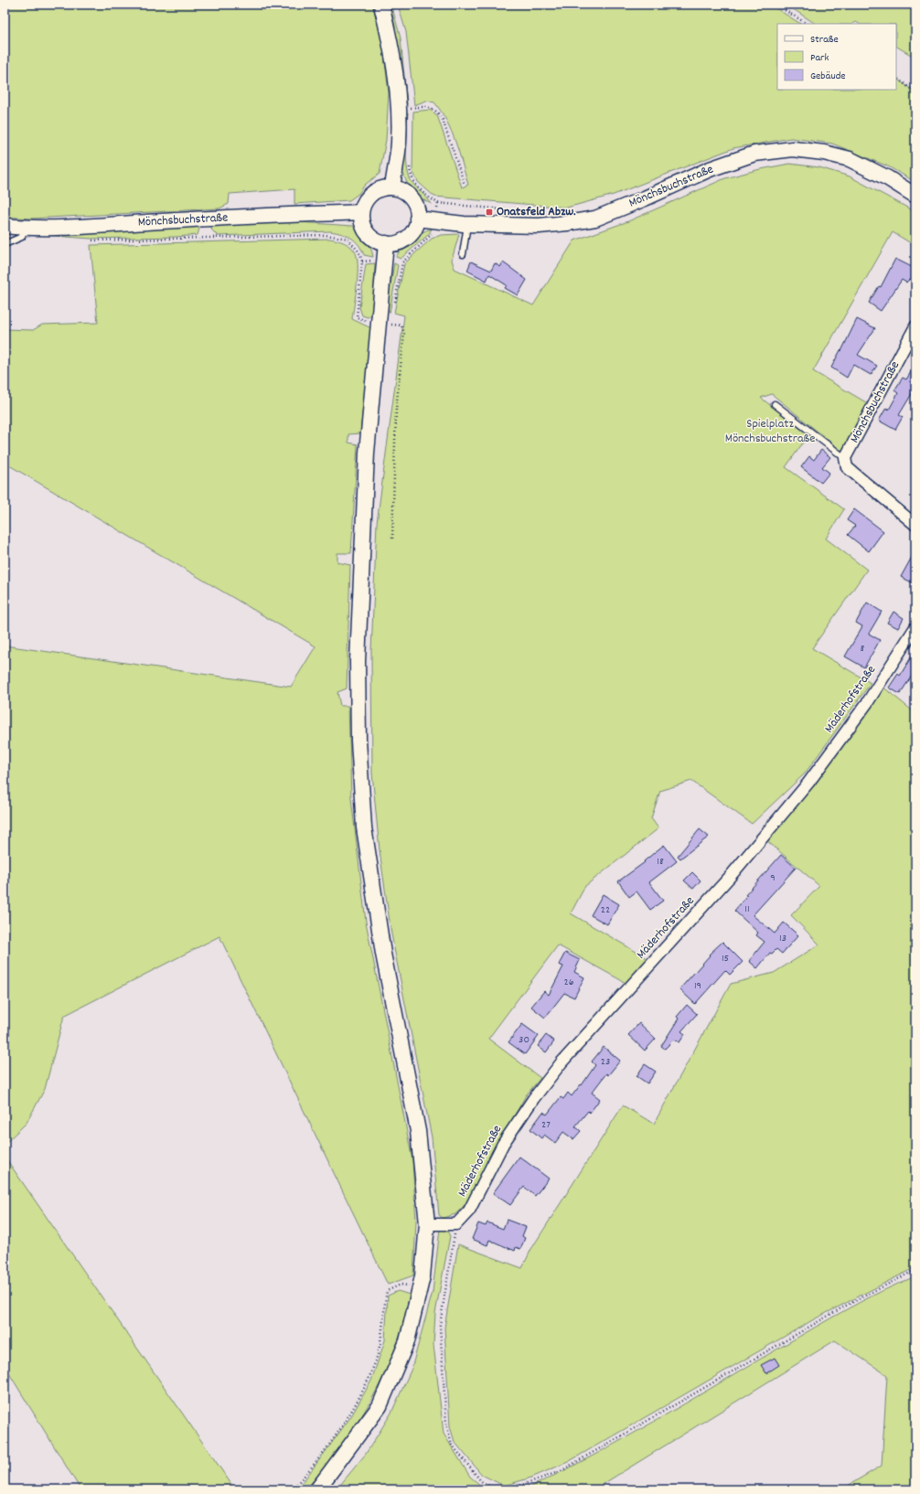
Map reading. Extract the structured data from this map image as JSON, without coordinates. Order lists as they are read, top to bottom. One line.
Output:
{"streets":{"street":["Mönchsbuchstraße","Mäderhofstraße"]},"parks":["Spielplatz Mönchsbuchstraße"],"places":{"transit":["Onatsfeld Abzw."]},"house_numbers":["8","18","9","11","22","13","15","26","19","30","23","27"],"legend":["Straße","Park","Gebäude"]}
